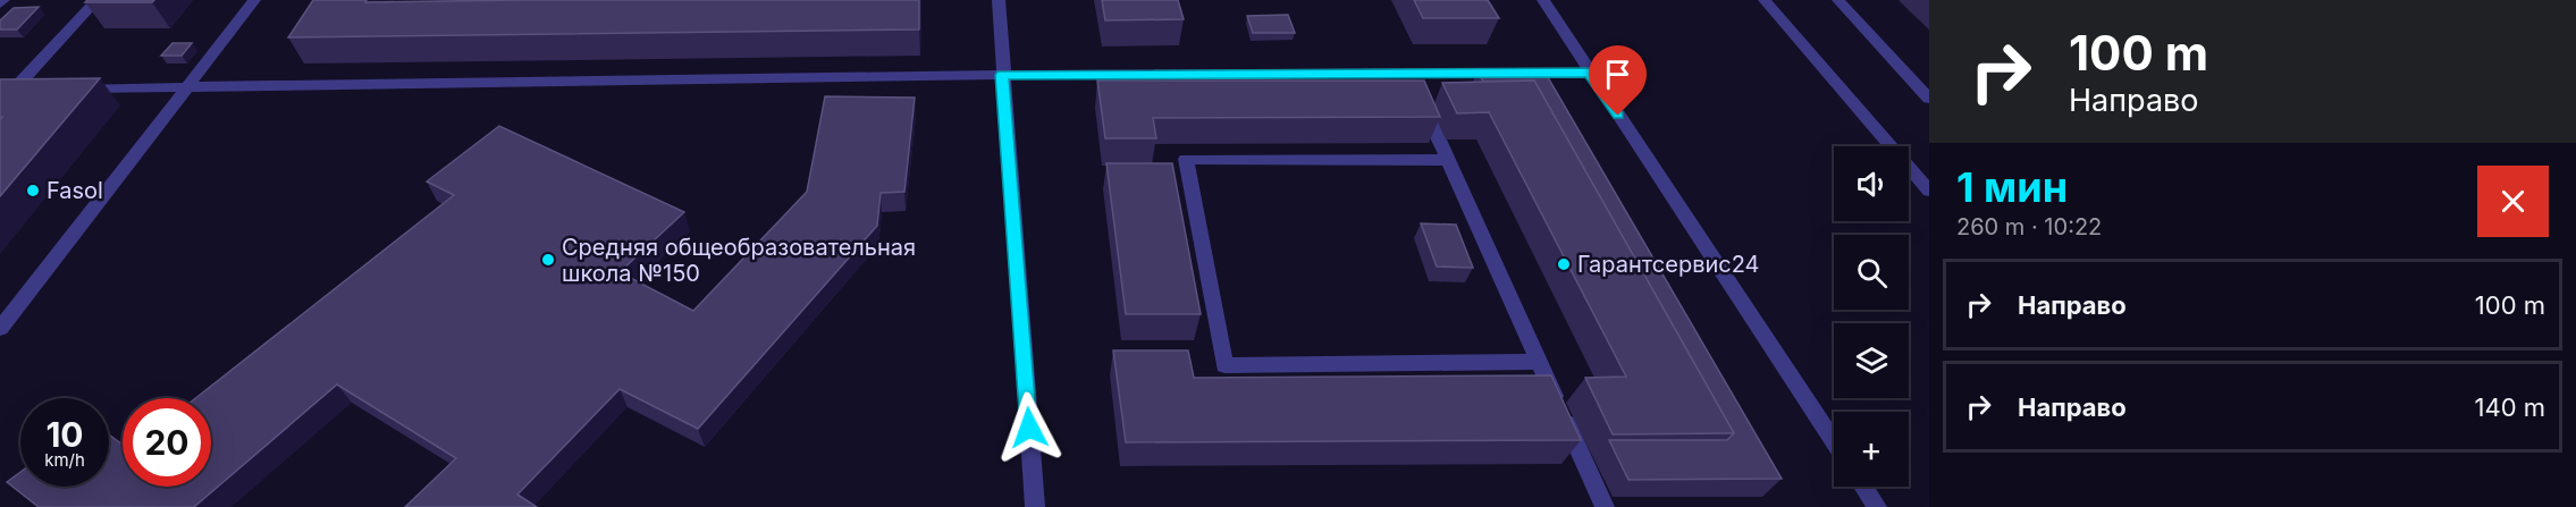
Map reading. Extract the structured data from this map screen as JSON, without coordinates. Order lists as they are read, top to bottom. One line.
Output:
{"places":["Fasol","Средняя общеобразовательная школа №150","Гарантсервис24"],"page":{"turn":["100 m","Направо"],"heading":["1 мин","260 m · 10:22"],"map_buttons":"+","list":[{"name":"Направо","value":"100 m"},{"name":"Направо","value":"140 m"}],"speed":"10 km/h","limit":"20"}}
